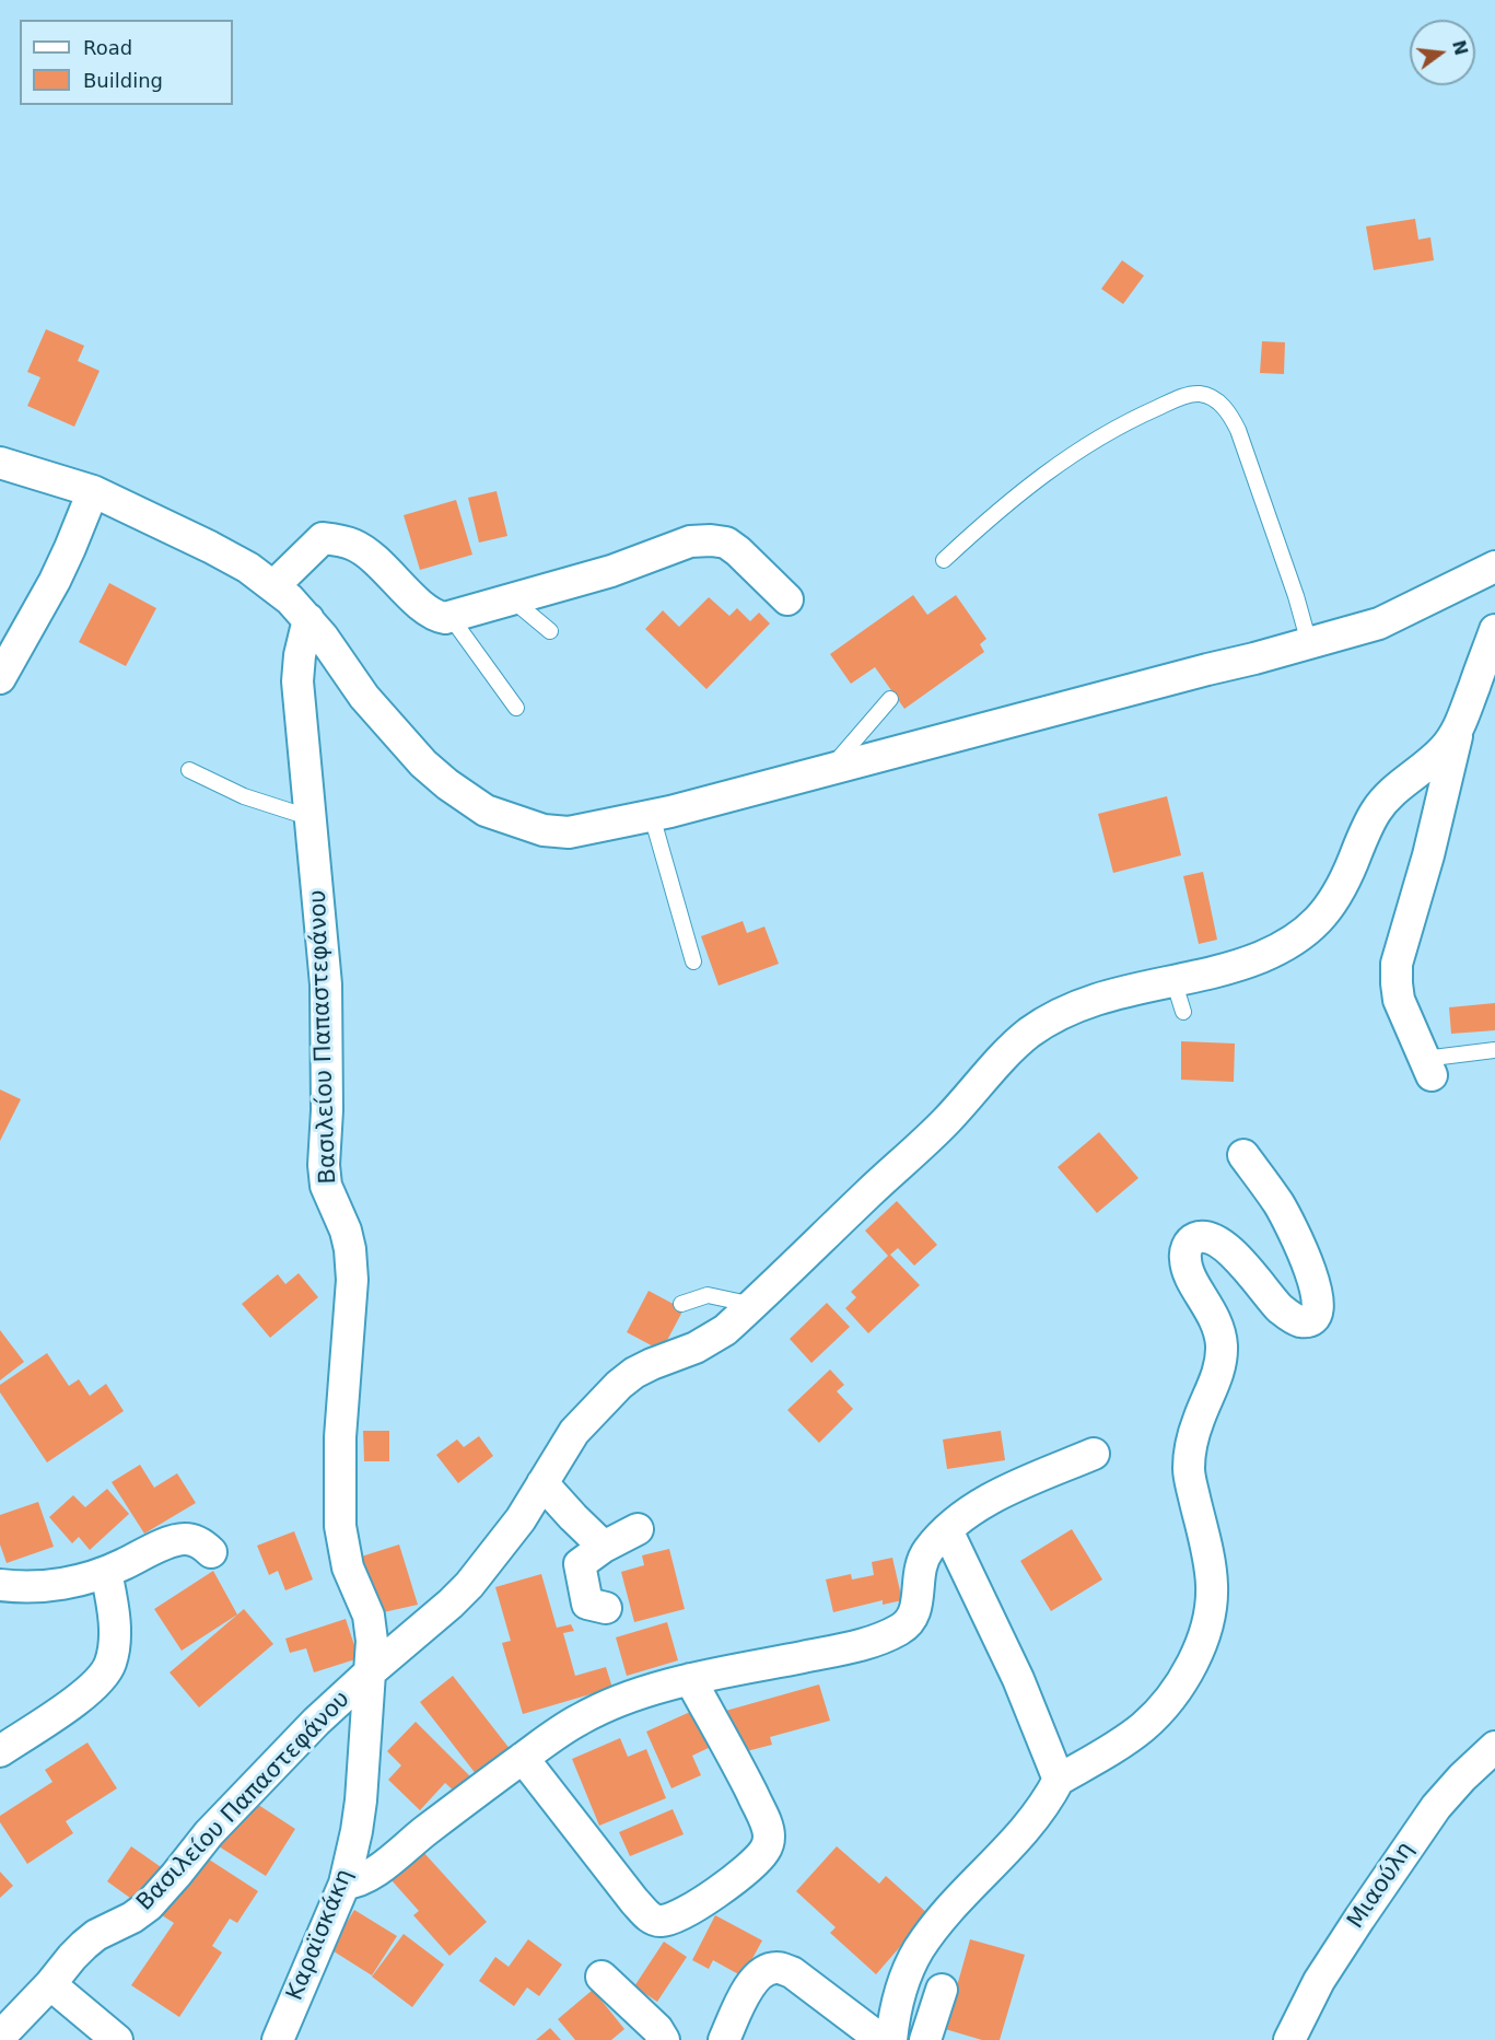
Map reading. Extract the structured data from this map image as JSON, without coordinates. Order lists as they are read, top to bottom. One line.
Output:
{"streets":{"street":["Βασιλείου Παπαστεφάνου","Μιαούλη","Καραϊσκάκη"]},"crossings":[["Βασιλείου Παπαστεφάνου","Καραϊσκάκη"]],"legend":["Road","Building"],"north":"right"}
